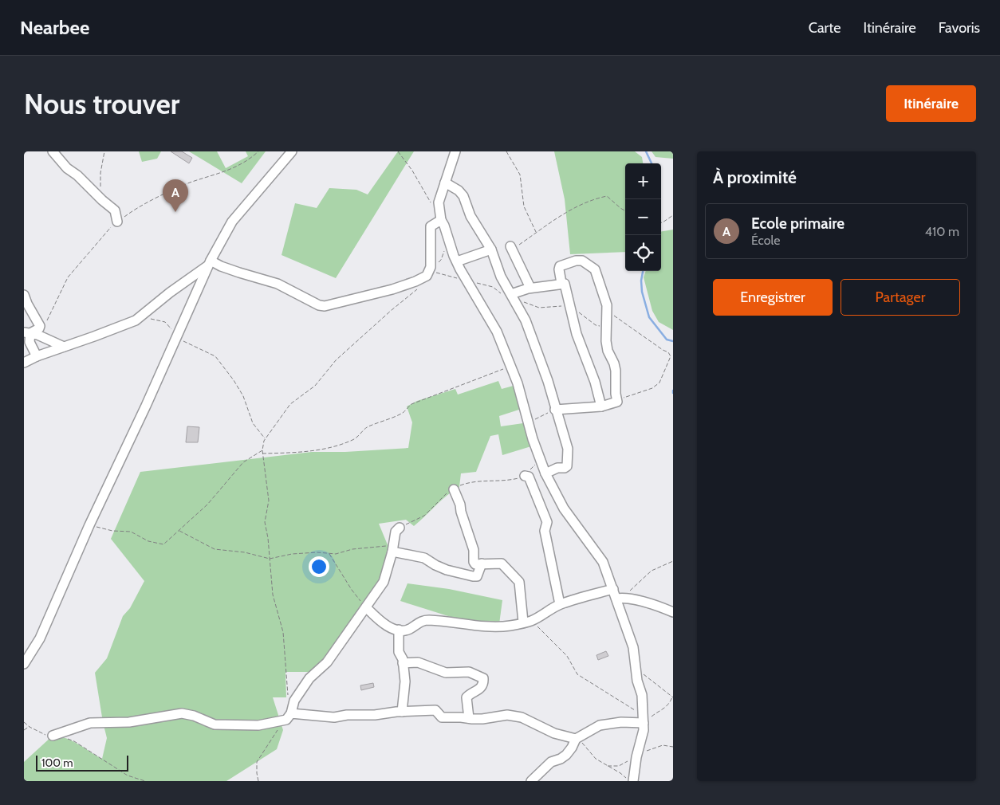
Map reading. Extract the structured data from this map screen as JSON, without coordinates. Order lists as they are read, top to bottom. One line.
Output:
{"scale_bar":"100 m","page":{"header":"Nearbee","nav":["Carte","Itinéraire","Favoris"],"buttons":["Itinéraire",["Enregistrer","Partager"]],"title":"Nous trouver","heading":"À proximité","map_buttons":["+","−"],"pins":"A","list":[{"mark":"A","name":"Ecole primaire","note":"École","value":"410 m"}],"scale":"100 m"}}
